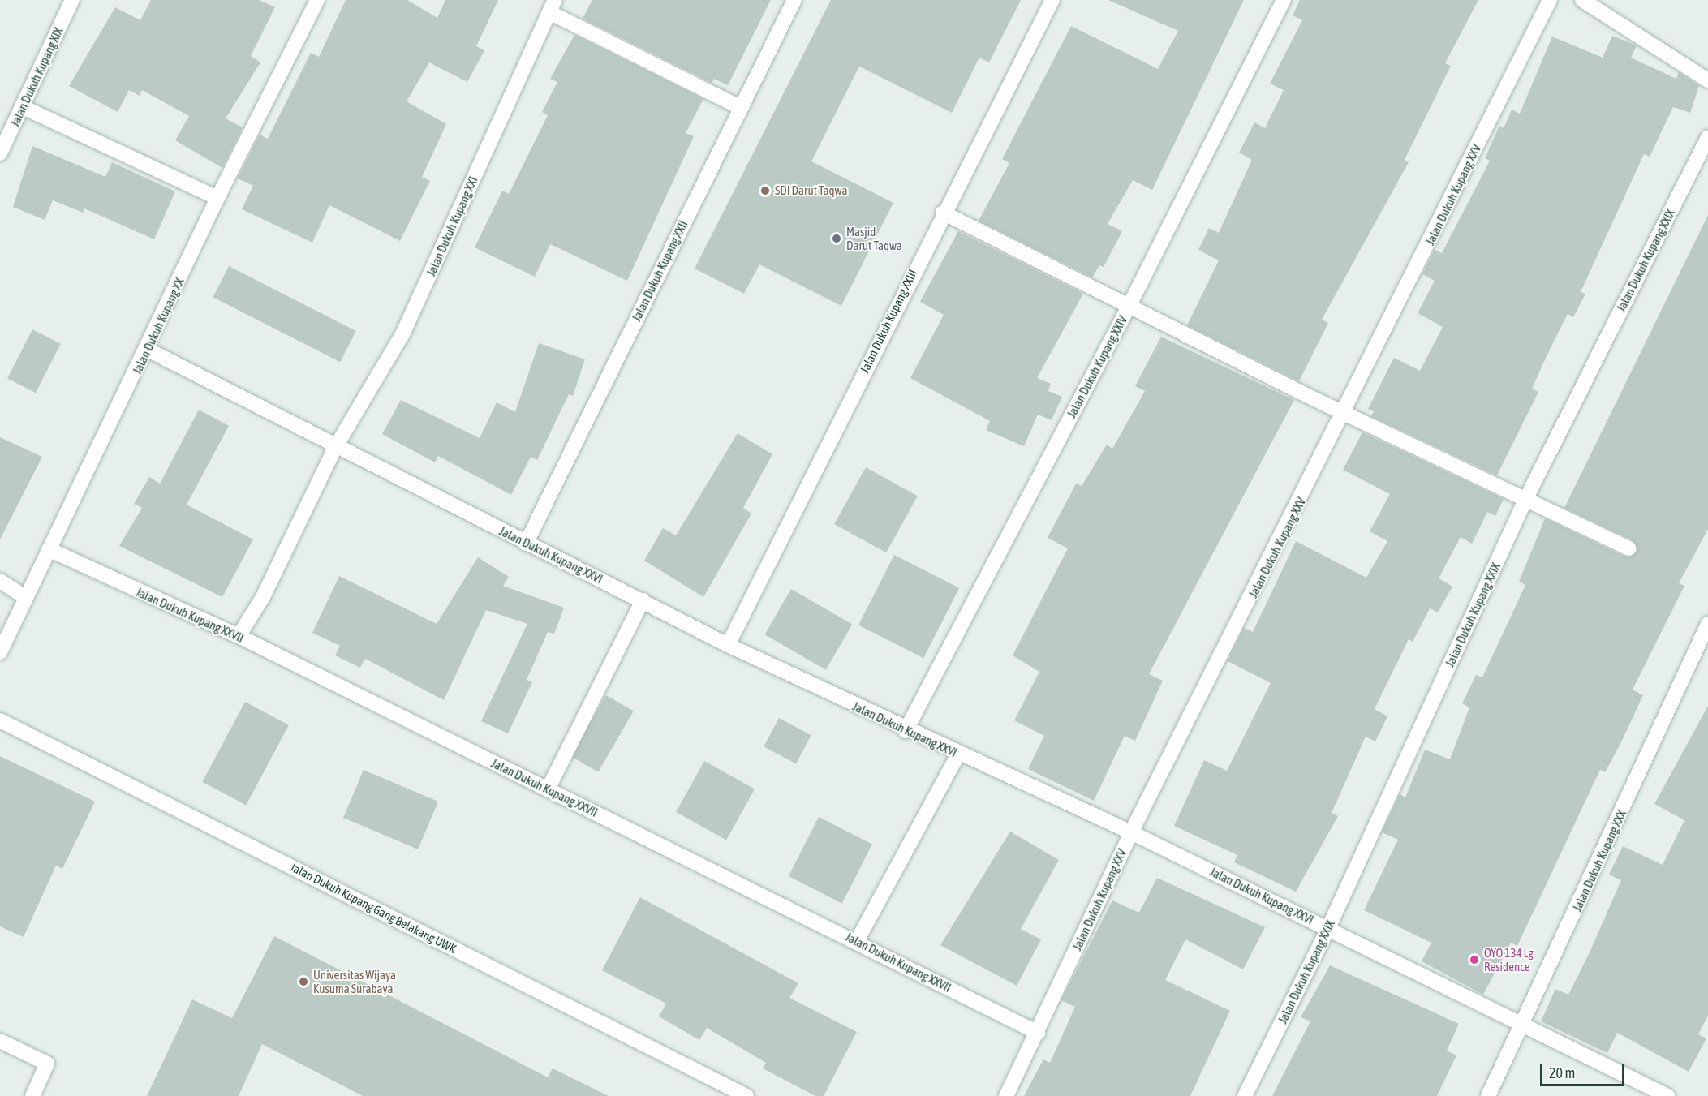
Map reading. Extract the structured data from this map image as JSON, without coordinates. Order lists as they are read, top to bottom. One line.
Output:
{"streets":{"street":["Jalan Dukuh Kupang XIX","Jalan Dukuh Kupang XXV","Jalan Dukuh Kupang XXI","Jalan Dukuh Kupang XXIX","Jalan Dukuh Kupang XXII","Jalan Dukuh Kupang XXIII","Jalan Dukuh Kupang XX","Jalan Dukuh Kupang XXIV","Jalan Dukuh Kupang XXVI","Jalan Dukuh Kupang XXVII","Jalan Dukuh Kupang XXX","Jalan Dukuh Kupang Gang Belakang UWK"]},"crossings":[["Jalan Dukuh Kupang XXV","Jalan Dukuh Kupang XXVI"],["Jalan Dukuh Kupang XXV","Jalan Dukuh Kupang XXVII"],["Jalan Dukuh Kupang XXI","Jalan Dukuh Kupang XXVI"],["Jalan Dukuh Kupang XXI","Jalan Dukuh Kupang XXVII"],["Jalan Dukuh Kupang XXIX","Jalan Dukuh Kupang XXVI"],["Jalan Dukuh Kupang XXII","Jalan Dukuh Kupang XXVI"],["Jalan Dukuh Kupang XXIII","Jalan Dukuh Kupang XXVI"],["Jalan Dukuh Kupang XX","Jalan Dukuh Kupang XXVI"],["Jalan Dukuh Kupang XX","Jalan Dukuh Kupang XXVII"],["Jalan Dukuh Kupang XXIV","Jalan Dukuh Kupang XXVI"],["Jalan Dukuh Kupang XXVI","Jalan Dukuh Kupang XXX"]],"places":["SDI Darut Taqwa","Masjid Darut Taqwa","OYO 134 Lg Residence","Universitas Wijaya Kusuma Surabaya"],"scale_bar":"20 m"}
